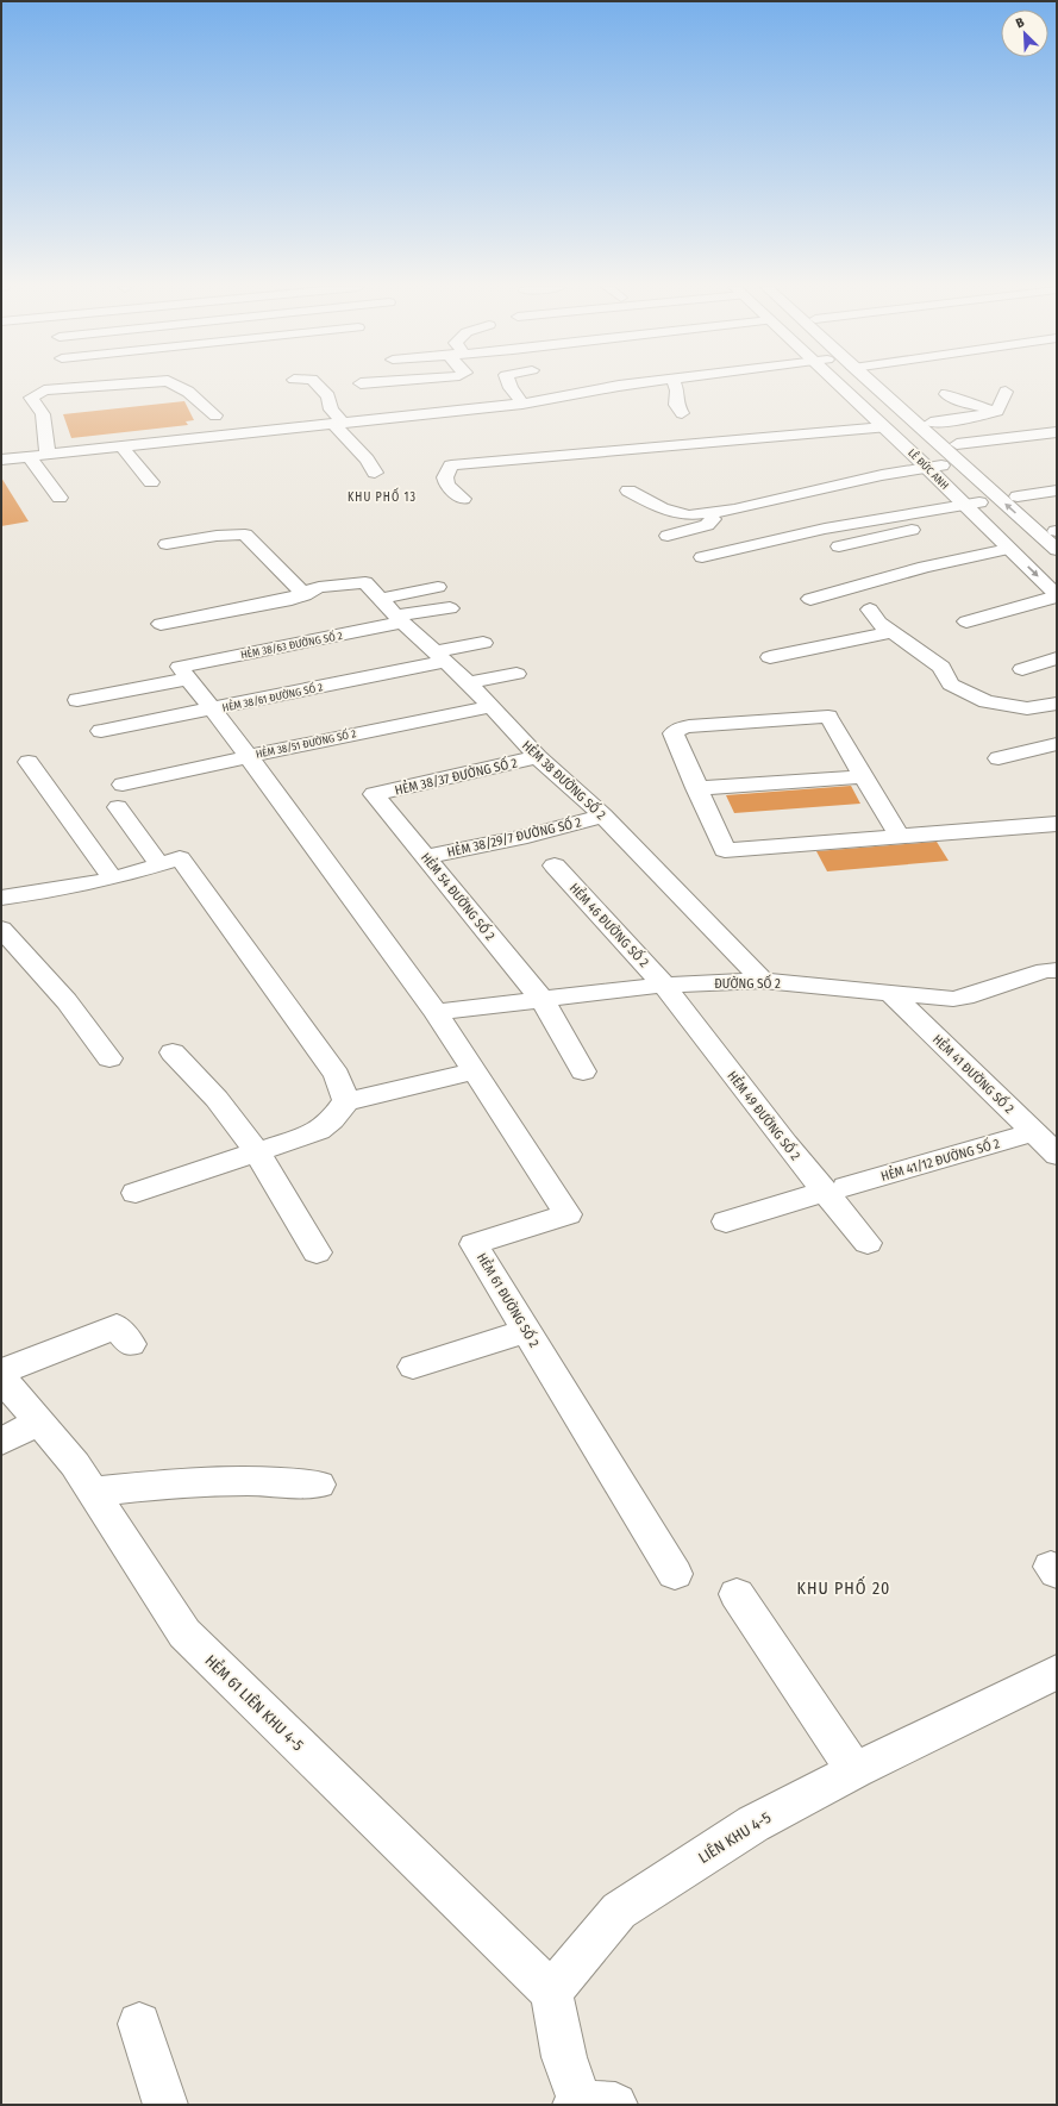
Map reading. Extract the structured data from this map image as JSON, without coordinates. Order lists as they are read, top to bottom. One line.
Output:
{"streets":{"main road":["LÊ ĐỨC ANH","HẺM 38/63 ĐƯỜNG SỐ 2","HẺM 38/61 ĐƯỜNG SỐ 2","HẺM 38/51 ĐƯỜNG SỐ 2","HẺM 38/37 ĐƯỜNG SỐ 2","HẺM 38 ĐƯỜNG SỐ 2","HẺM 38/29/7 ĐƯỜNG SỐ 2","HẺM 54 ĐƯỜNG SỐ 2","HẺM 46 ĐƯỜNG SỐ 2","ĐƯỜNG SỐ 2","HẺM 41 ĐƯỜNG SỐ 2","HẺM 49 ĐƯỜNG SỐ 2","HẺM 41/12 ĐƯỜNG SỐ 2","HẺM 61 ĐƯỜNG SỐ 2","HẺM 61 LIÊN KHU 4-5","LIÊN KHU 4-5"]},"crossings":[["HẺM 38/63 ĐƯỜNG SỐ 2","HẺM 38 ĐƯỜNG SỐ 2"],["HẺM 38/63 ĐƯỜNG SỐ 2","HẺM 61 ĐƯỜNG SỐ 2"],["HẺM 38/61 ĐƯỜNG SỐ 2","HẺM 38 ĐƯỜNG SỐ 2"],["HẺM 38/61 ĐƯỜNG SỐ 2","HẺM 61 ĐƯỜNG SỐ 2"],["HẺM 38/51 ĐƯỜNG SỐ 2","HẺM 38 ĐƯỜNG SỐ 2"],["HẺM 38/51 ĐƯỜNG SỐ 2","HẺM 61 ĐƯỜNG SỐ 2"],["HẺM 38/37 ĐƯỜNG SỐ 2","HẺM 38 ĐƯỜNG SỐ 2"],["HẺM 38/37 ĐƯỜNG SỐ 2","HẺM 54 ĐƯỜNG SỐ 2"],["HẺM 38 ĐƯỜNG SỐ 2","HẺM 38/29/7 ĐƯỜNG SỐ 2"],["HẺM 38 ĐƯỜNG SỐ 2","ĐƯỜNG SỐ 2"],["HẺM 38/29/7 ĐƯỜNG SỐ 2","HẺM 54 ĐƯỜNG SỐ 2"],["HẺM 54 ĐƯỜNG SỐ 2","ĐƯỜNG SỐ 2"],["HẺM 46 ĐƯỜNG SỐ 2","ĐƯỜNG SỐ 2"],["HẺM 46 ĐƯỜNG SỐ 2","HẺM 49 ĐƯỜNG SỐ 2"],["ĐƯỜNG SỐ 2","HẺM 41 ĐƯỜNG SỐ 2"],["ĐƯỜNG SỐ 2","HẺM 49 ĐƯỜNG SỐ 2"],["ĐƯỜNG SỐ 2","HẺM 61 ĐƯỜNG SỐ 2"],["HẺM 41 ĐƯỜNG SỐ 2","HẺM 41/12 ĐƯỜNG SỐ 2"],["HẺM 49 ĐƯỜNG SỐ 2","HẺM 41/12 ĐƯỜNG SỐ 2"],["HẺM 61 LIÊN KHU 4-5","LIÊN KHU 4-5"]],"districts":["KHU PHỐ 13","KHU PHỐ 20"],"north":"top left"}
